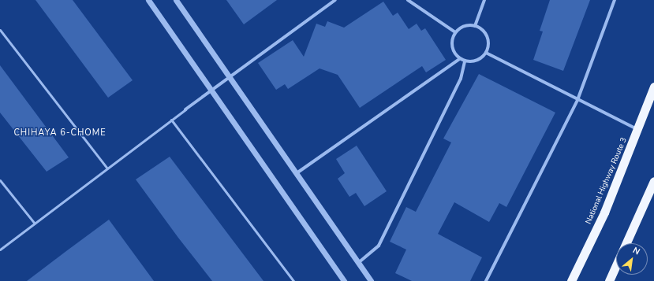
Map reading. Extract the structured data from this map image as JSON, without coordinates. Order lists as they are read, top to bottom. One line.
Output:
{"streets":{"highway":["National Highway Route 3"]},"districts":["CHIHAYA 6-CHOME"],"north":"top right"}
